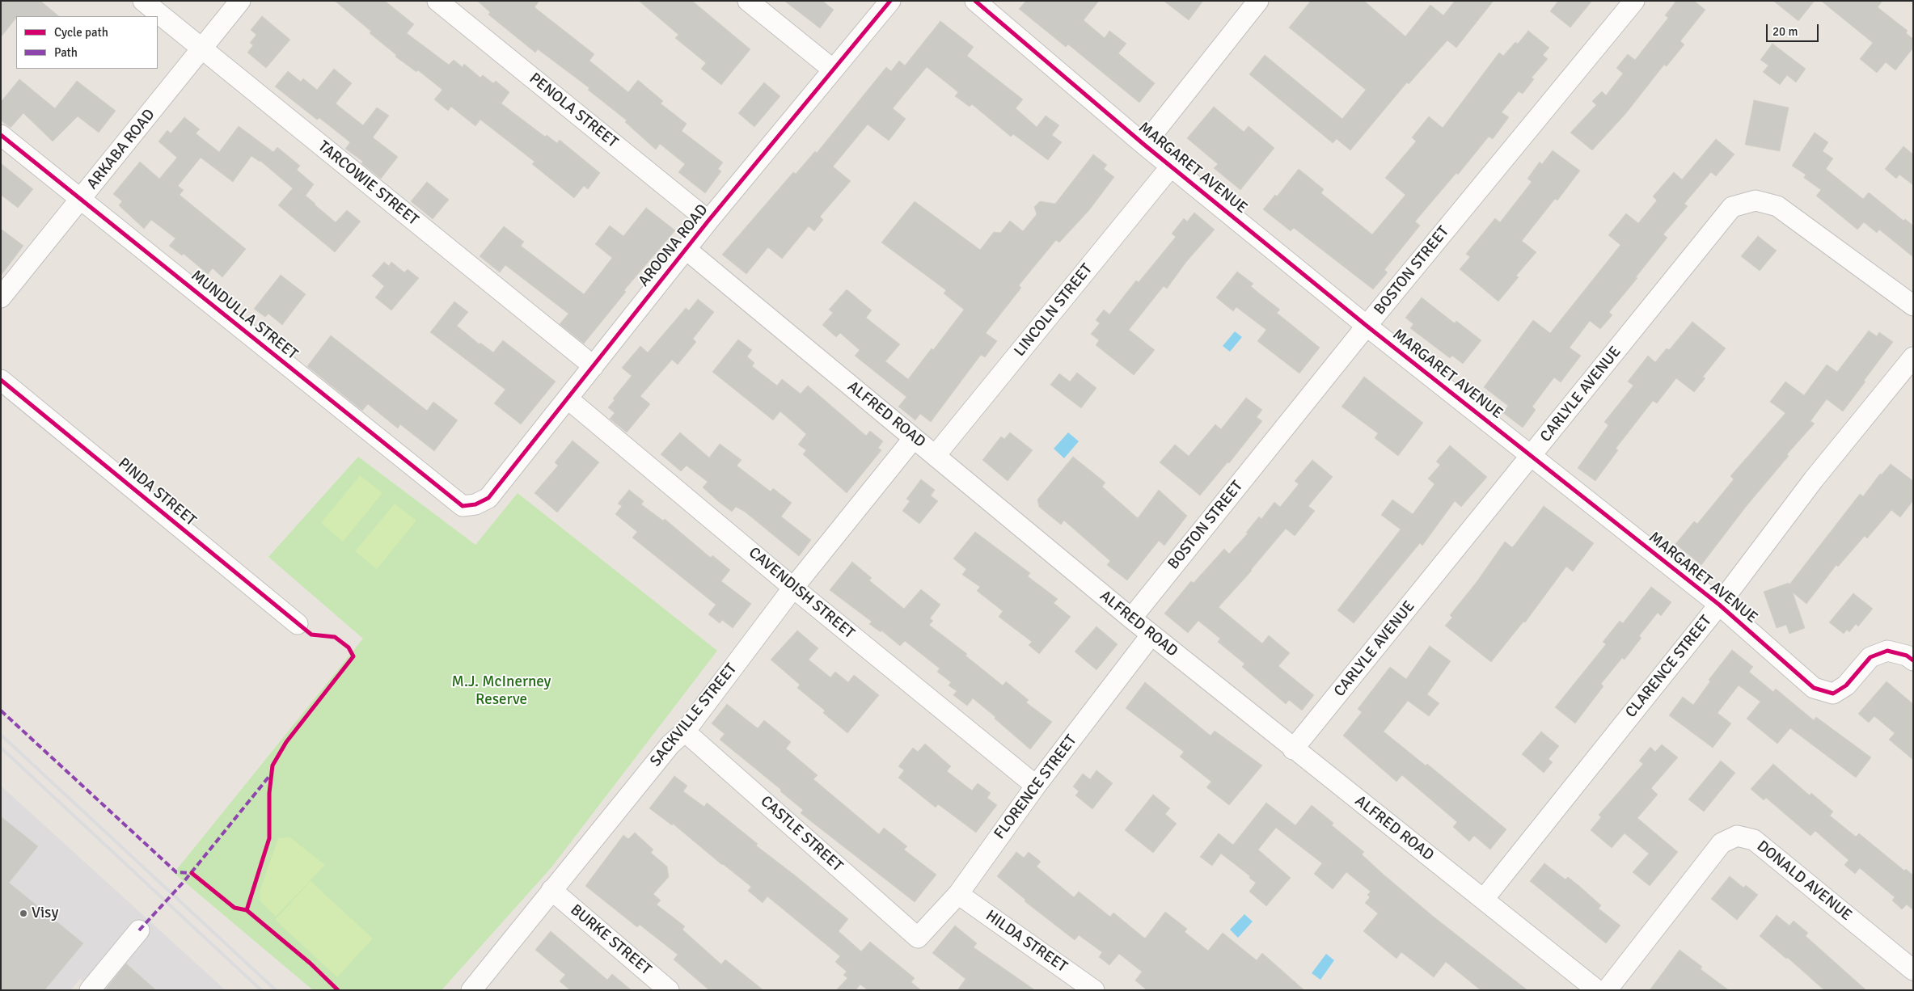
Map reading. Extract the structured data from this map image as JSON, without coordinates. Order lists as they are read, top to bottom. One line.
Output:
{"streets":{"street":["PENOLA STREET","ARKABA ROAD","MARGARET AVENUE","TARCOWIE STREET","AROONA ROAD","BOSTON STREET","LINCOLN STREET","MUNDULLA STREET","CARLYLE AVENUE","ALFRED ROAD","PINDA STREET","CAVENDISH STREET","CLARENCE STREET","SACKVILLE STREET","FLORENCE STREET","CASTLE STREET","DONALD AVENUE","BURKE STREET","HILDA STREET"]},"crossings":[["PENOLA STREET","AROONA ROAD"],["ARKABA ROAD","TARCOWIE STREET"],["ARKABA ROAD","MUNDULLA STREET"],["MARGARET AVENUE","BOSTON STREET"],["MARGARET AVENUE","LINCOLN STREET"],["MARGARET AVENUE","CARLYLE AVENUE"],["MARGARET AVENUE","CLARENCE STREET"],["TARCOWIE STREET","AROONA ROAD"],["AROONA ROAD","MUNDULLA STREET"],["AROONA ROAD","ALFRED ROAD"],["AROONA ROAD","CAVENDISH STREET"],["BOSTON STREET","ALFRED ROAD"],["LINCOLN STREET","ALFRED ROAD"],["CARLYLE AVENUE","ALFRED ROAD"],["ALFRED ROAD","CLARENCE STREET"],["ALFRED ROAD","SACKVILLE STREET"],["ALFRED ROAD","FLORENCE STREET"],["CAVENDISH STREET","SACKVILLE STREET"],["CAVENDISH STREET","FLORENCE STREET"],["SACKVILLE STREET","CASTLE STREET"],["SACKVILLE STREET","BURKE STREET"],["FLORENCE STREET","CASTLE STREET"],["FLORENCE STREET","HILDA STREET"]],"parks":["M.J. McInerney Reserve"],"places":["Visy"],"legend":["Cycle path","Path"],"scale_bar":"20 m"}
